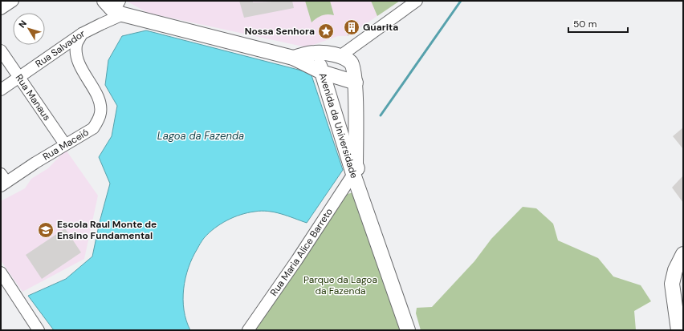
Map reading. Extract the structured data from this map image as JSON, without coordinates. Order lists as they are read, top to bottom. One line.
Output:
{"streets":{"main road":["Avenida da Universidade"],"street":["Rua Salvador","Rua Manaus","Rua Maceió","Rua Maria Alice Barreto"]},"crossings":[["Rua Salvador","Rua Manaus"],["Rua Salvador","Rua Maceió"],["Rua Manaus","Rua Maceió"],["Avenida da Universidade","Rua Maria Alice Barreto"]],"water":["Lagoa da Fazenda"],"parks":["Parque da Lagoa da Fazenda"],"places":{"building":["Guarita"],"place":["Nossa Senhora"],"school or university":["Escola Raul Monte de Ensino Fundamental"]},"scale_bar":"50 m","north":"top left"}
